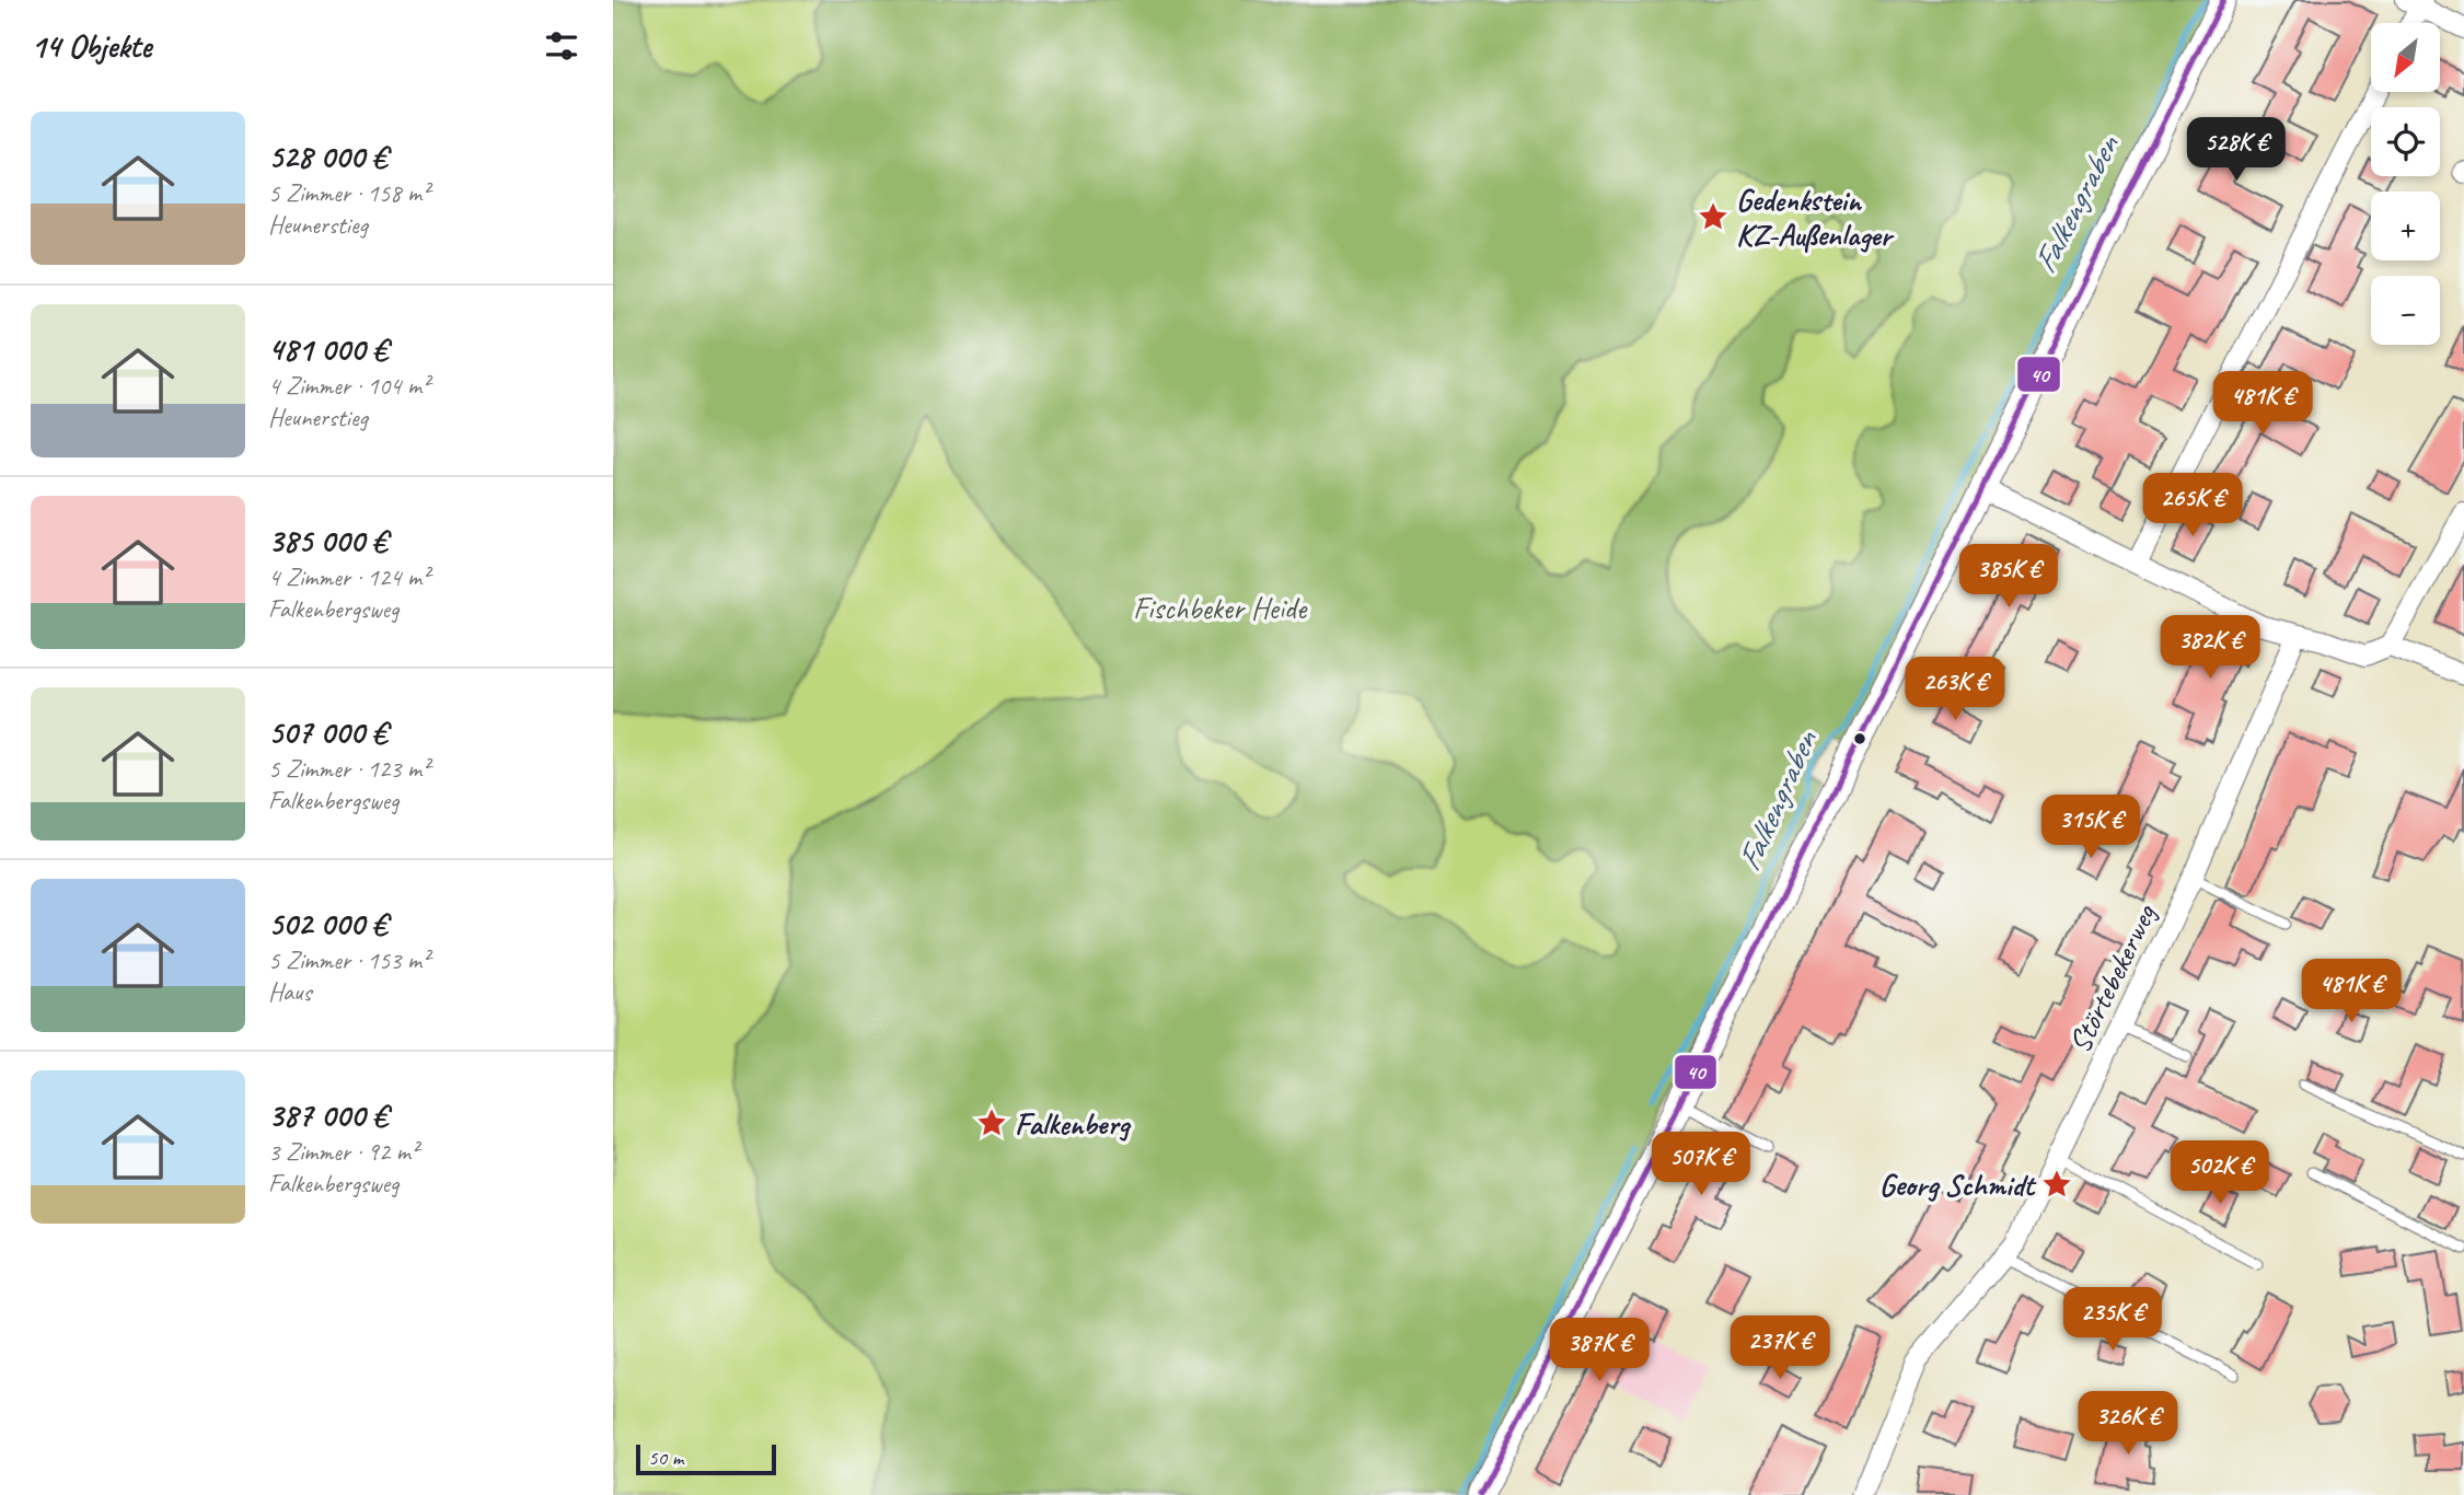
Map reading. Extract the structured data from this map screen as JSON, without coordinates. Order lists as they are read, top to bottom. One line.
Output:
{"streets":{"street":["Störtebekerweg"]},"water":["Falkengraben"],"parks":["Fischbeker Heide"],"places":{"place":["Gedenkstein KZ-Außenlager","Falkenberg","Georg Schmidt"]},"lines":["transit line 40"],"scale_bar":"50 m","north":"bottom left","page":{"heading":"14 Objekte","map_buttons":["+","−"],"list":[{"name":"528 000 €","note":"5 Zimmer · 158 m² · Heunerstieg"},{"name":"481 000 €","note":"4 Zimmer · 104 m² · Heunerstieg"},{"name":"385 000 €","note":"4 Zimmer · 124 m² · Falkenbergsweg"},{"name":"507 000 €","note":"5 Zimmer · 123 m² · Falkenbergsweg"},{"name":"502 000 €","note":"5 Zimmer · 153 m² · Haus"},{"name":"387 000 €","note":"3 Zimmer · 92 m² · Falkenbergsweg"}],"price":["528K €","481K €","265K €","385K €","382K €","263K €","315K €","481K €","507K €","502K €","235K €","237K €","387K €","326K €"],"scale":"50 m"}}
